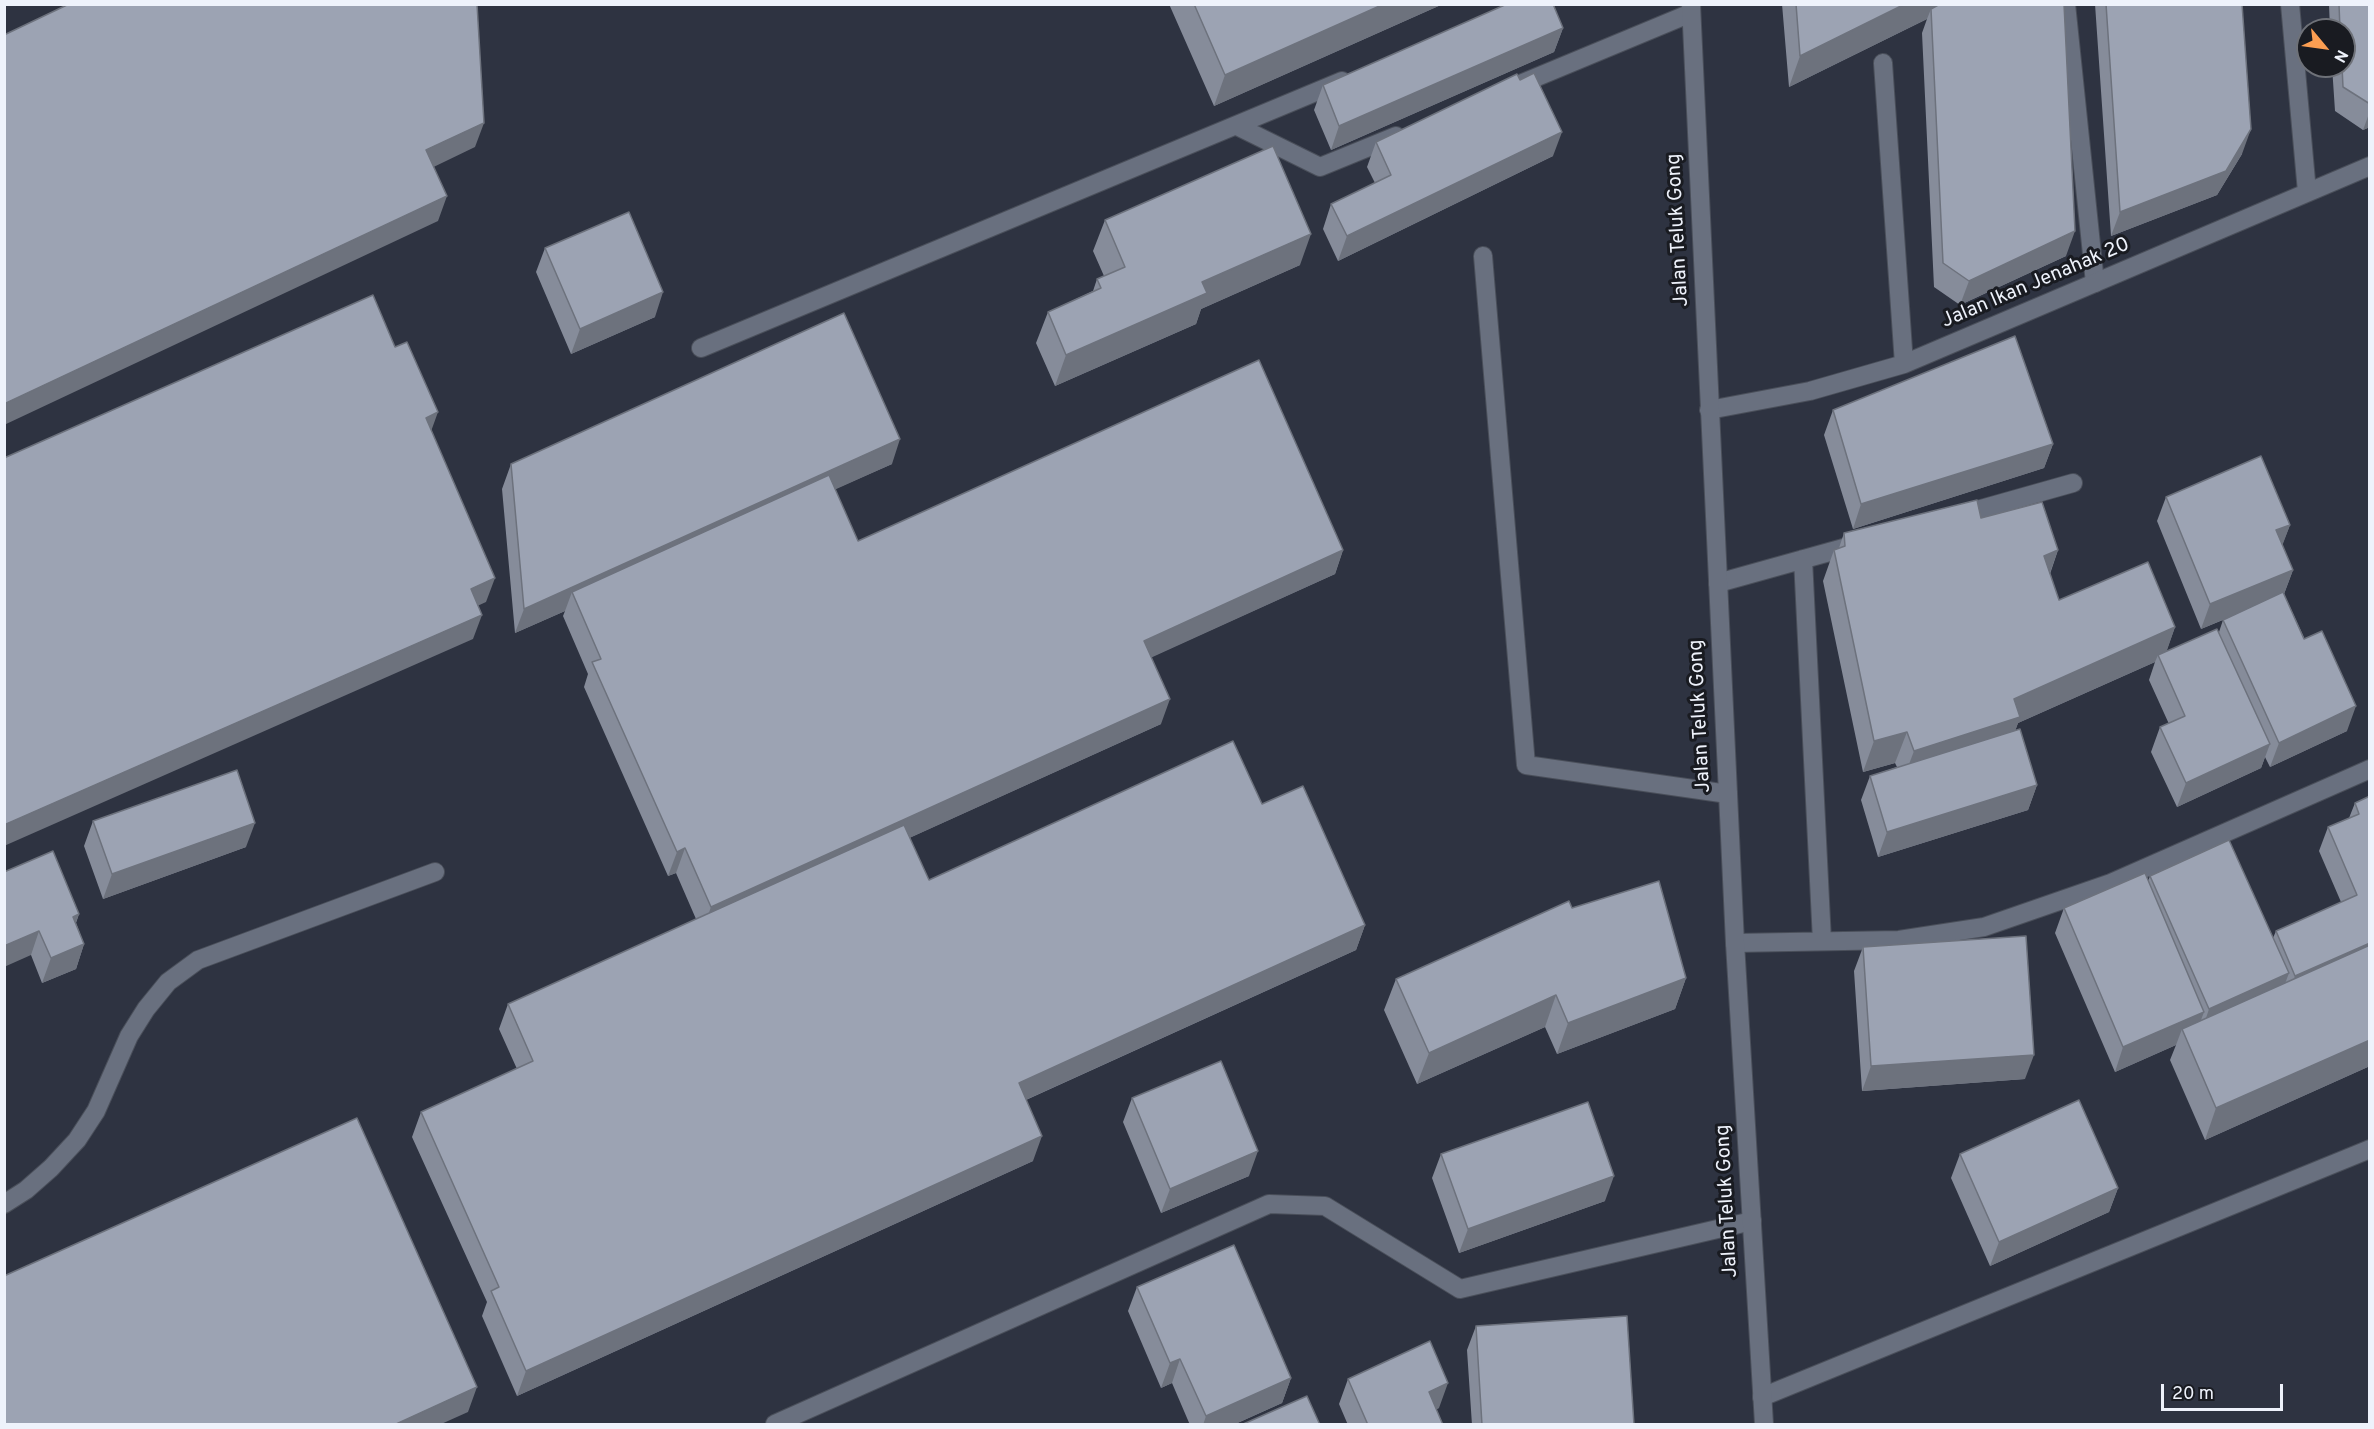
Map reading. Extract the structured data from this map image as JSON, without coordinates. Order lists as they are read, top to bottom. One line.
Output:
{"streets":{"street":["Jalan Teluk Gong","Jalan Ikan Jenahak 20"]},"crossings":[["Jalan Teluk Gong","Jalan Ikan Jenahak 20"]],"scale_bar":"20 m","north":"bottom right"}
